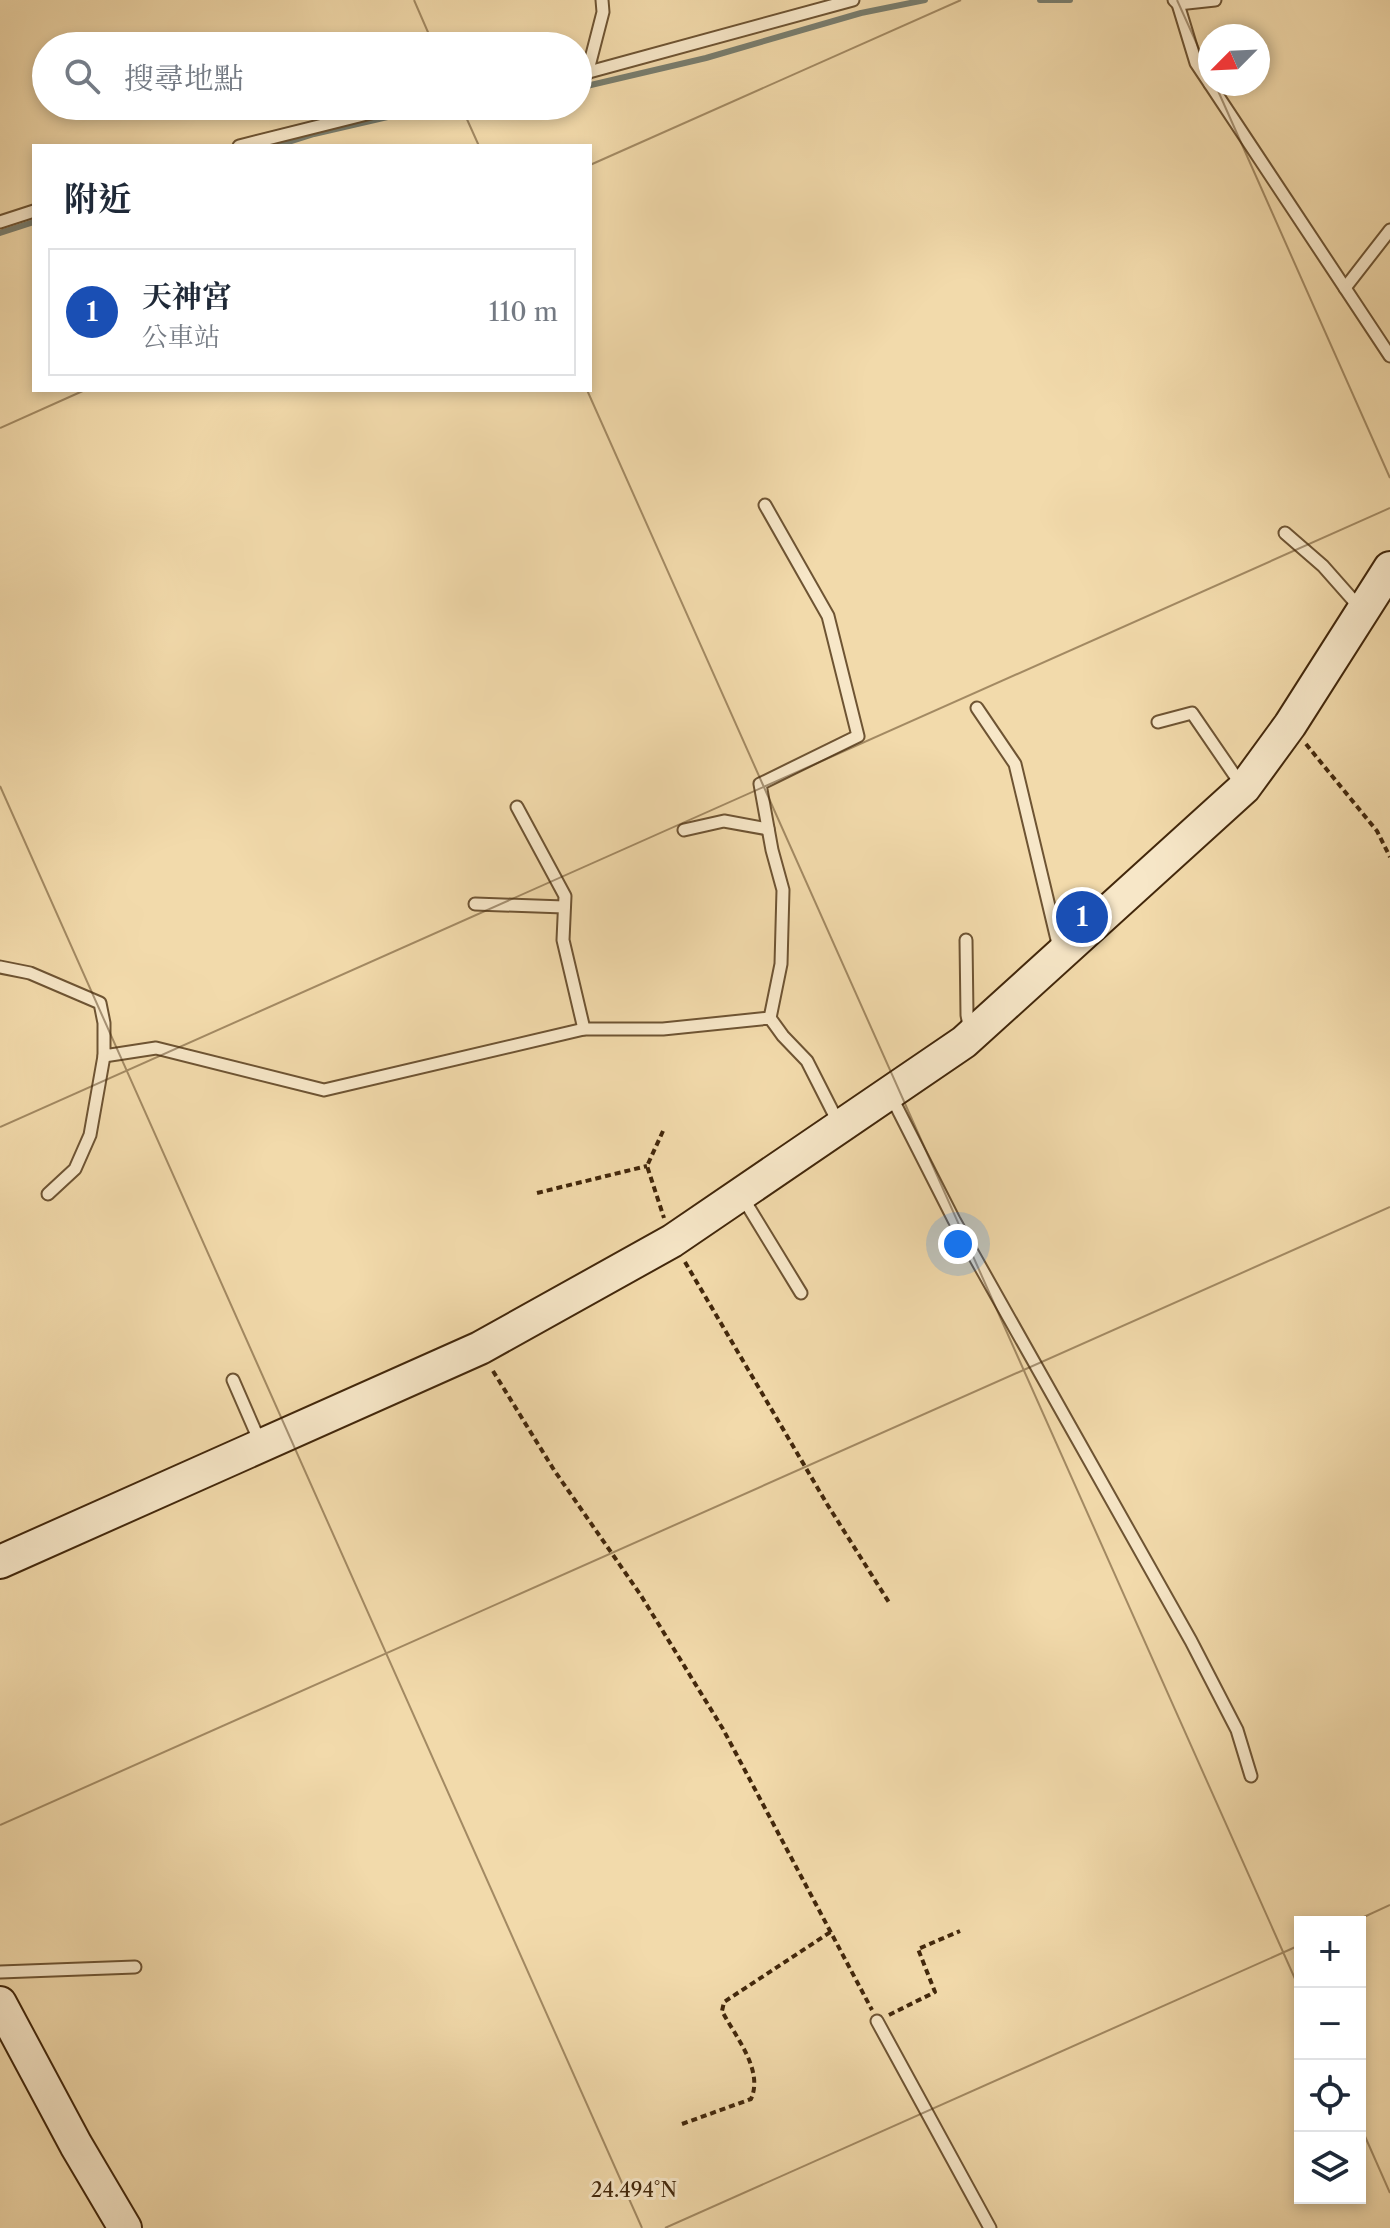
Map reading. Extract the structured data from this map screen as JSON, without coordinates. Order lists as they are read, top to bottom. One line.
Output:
{"north":"bottom left","page":{"search":"搜尋地點","heading":"附近","list":[{"mark":"1","name":"天神宮","note":"公車站","value":"110 m"}],"pins":"1","map_buttons":["+","−"]},"coordinates":["24.494°N"]}
